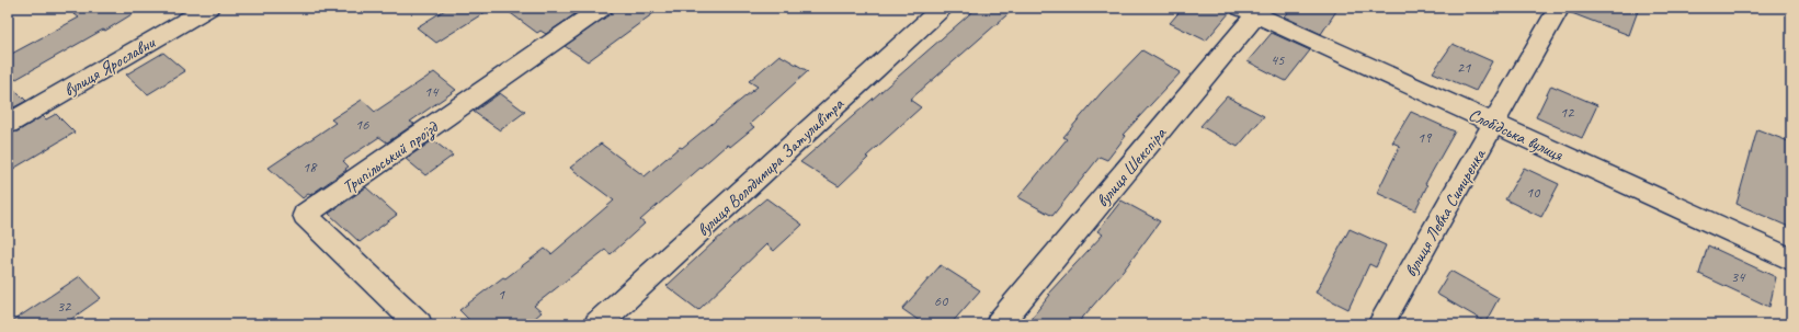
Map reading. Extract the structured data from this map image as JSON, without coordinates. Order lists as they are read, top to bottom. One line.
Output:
{"streets":{"street":["вулиця Ярославни","Слобідська вулиця","Трипільський проїзд","вулиця Володимира Затуливітра","вулиця Шекспіра","вулиця Левка Симиренка"]},"crossings":[["Слобідська вулиця","вулиця Шекспіра"],["Слобідська вулиця","вулиця Левка Симиренка"]],"house_numbers":["45","21","14","12","16","19","18","10","34","1","60","32"]}
